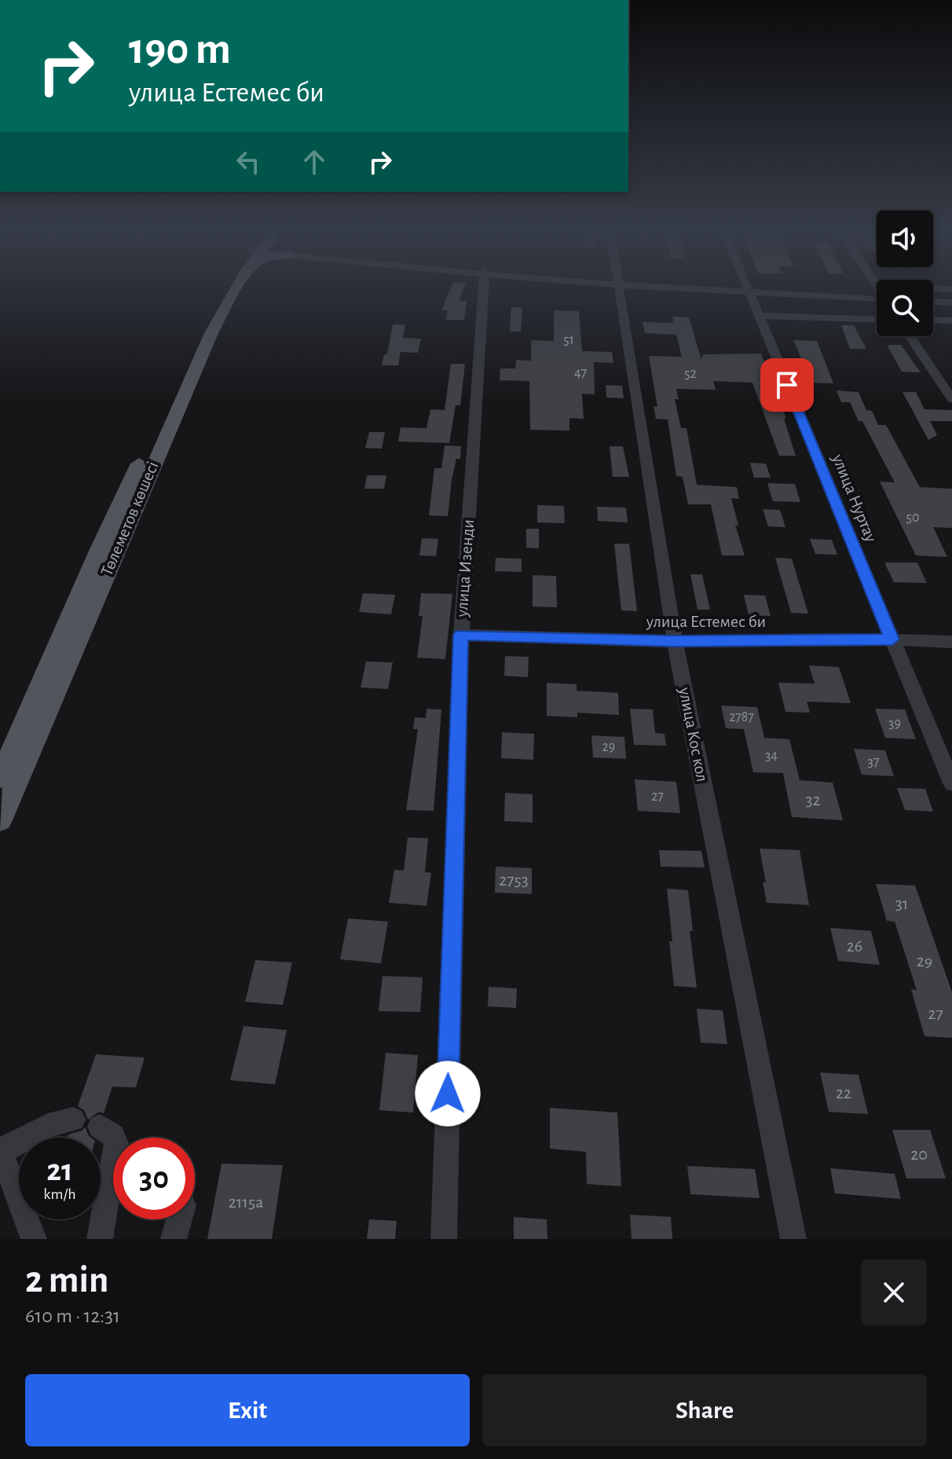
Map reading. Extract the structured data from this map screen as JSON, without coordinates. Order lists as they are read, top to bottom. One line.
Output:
{"streets":{"main road":["Төлеметов көшесі"],"street":["улица Нуртау","улица Изенди","улица Естемес би","улица Кос кол"]},"crossings":[["улица Нуртау","улица Естемес би"],["улица Изенди","улица Естемес би"],["улица Естемес би","улица Кос кол"]],"house_numbers":["51","47","52","50","2787","39","29","34","37","27","32","2753","31","26","29","27","22","20","2115а"],"page":{"turn":["190 m","улица Естемес би"],"speed":"21 km/h","limit":"30","heading":["2 min","610 m · 12:31"],"buttons":["Exit","Share"]}}
